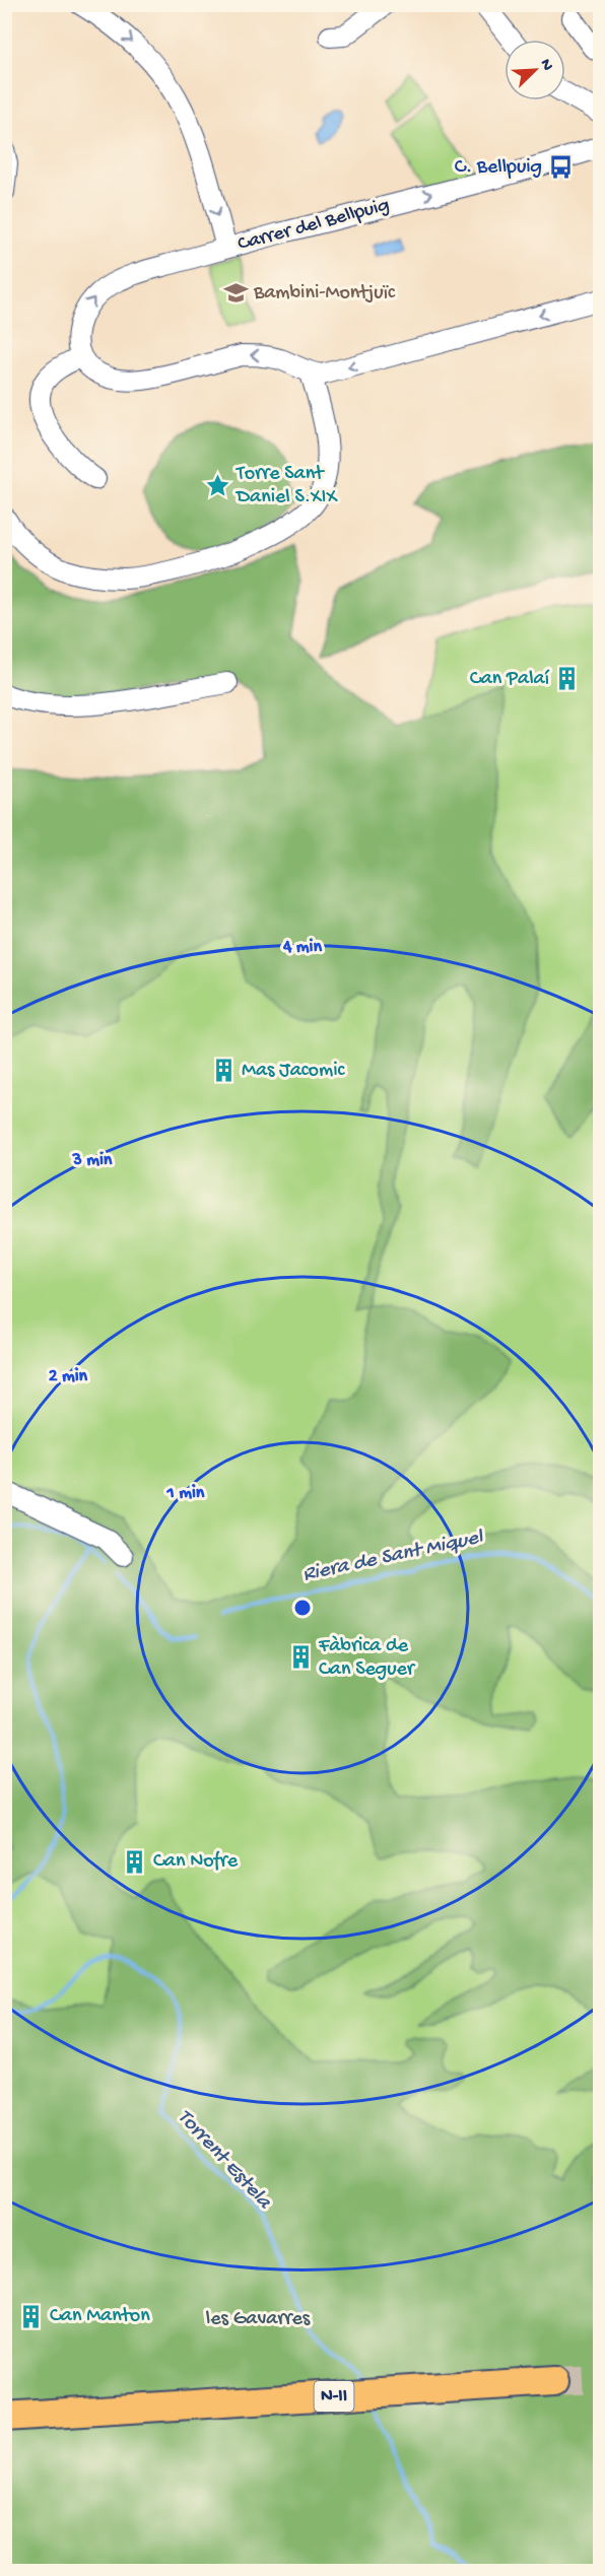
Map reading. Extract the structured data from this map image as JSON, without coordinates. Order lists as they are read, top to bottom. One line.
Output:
{"streets":{"highway":["N-II"],"street":["Carrer del Bellpuig"]},"water":["Riera de Sant Miquel","Torrent Estela"],"parks":["les Gavarres"],"places":{"bus stop":["C. Bellpuig"],"school or university":["Bambini-Montjuïc"],"place":["Torre Sant Daniel S.XIX"],"building":["Can Palaí","Mas Jacomic","Fàbrica de Can Seguer","Can Nofre","Can Manton"]},"north":"top right","rings":["4 min","3 min","2 min","1 min"]}
